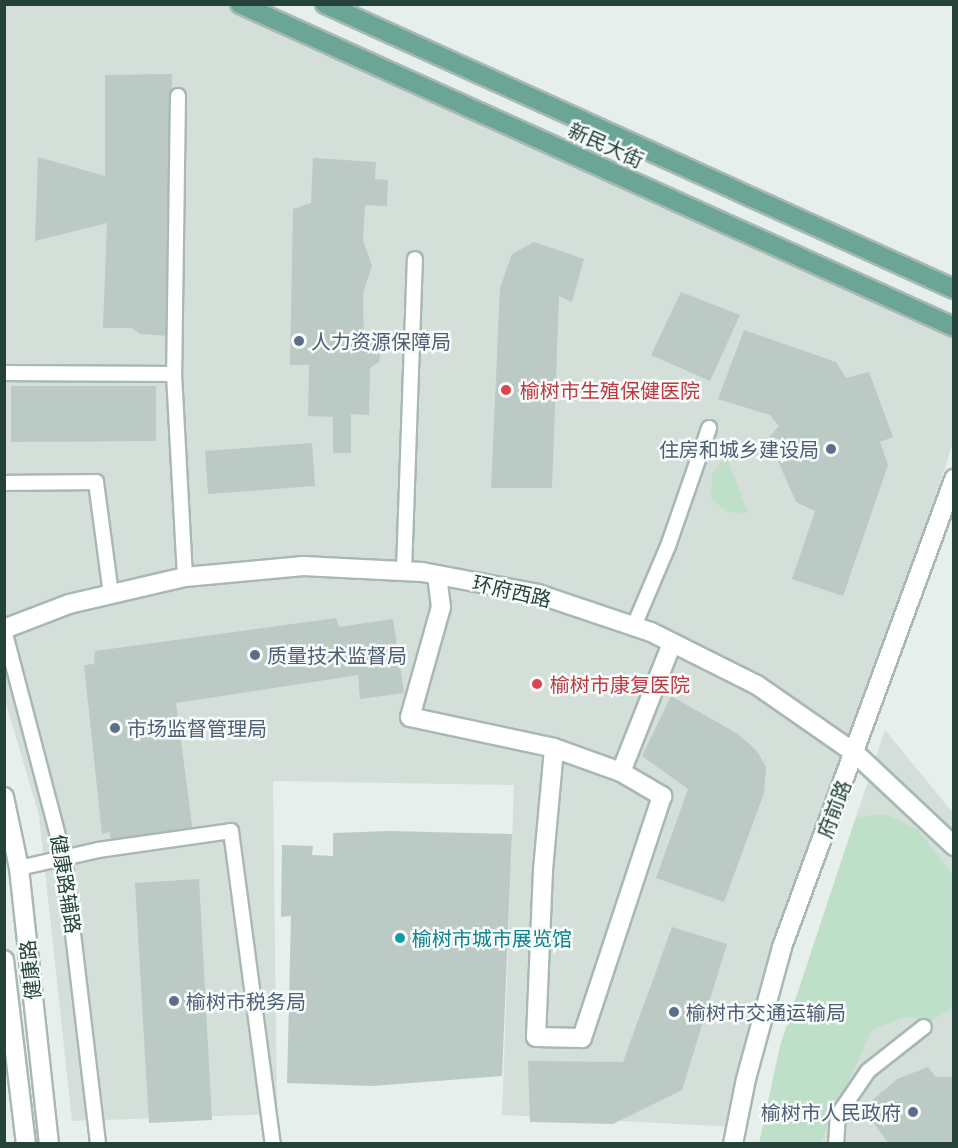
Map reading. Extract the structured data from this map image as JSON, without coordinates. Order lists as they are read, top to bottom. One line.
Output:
{"streets":{"main road":["新民大街"],"street":["环府西路","府前路","健康路"],"lane":["健康路辅路"]},"crossings":[["环府西路","府前路"],["环府西路","健康路辅路"]],"places":["人力资源保障局","榆树市生殖保健医院","住房和城乡建设局","质量技术监督局","榆树市康复医院","市场监督管理局","榆树市城市展览馆","榆树市税务局","榆树市交通运输局","榆树市人民政府"]}
